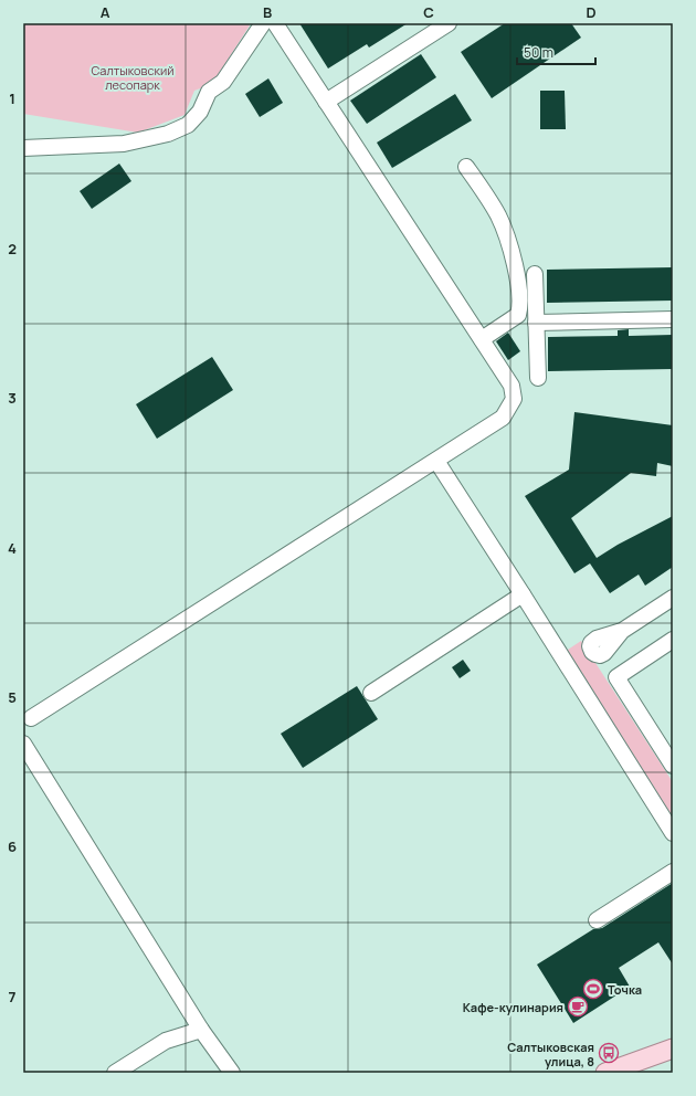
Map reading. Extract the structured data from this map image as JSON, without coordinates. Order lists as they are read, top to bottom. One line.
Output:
{"parks":["Салтыковский лесопарк"],"places":{"sports":["Точка"],"cafe":["Кафе-кулинария"],"bus stop":["Салтыковская улица, 8"]},"scale_bar":"50 m","grid":{"columns":["A","B","C","D"],"rows":["1","2","3","4","5","6","7"]}}
